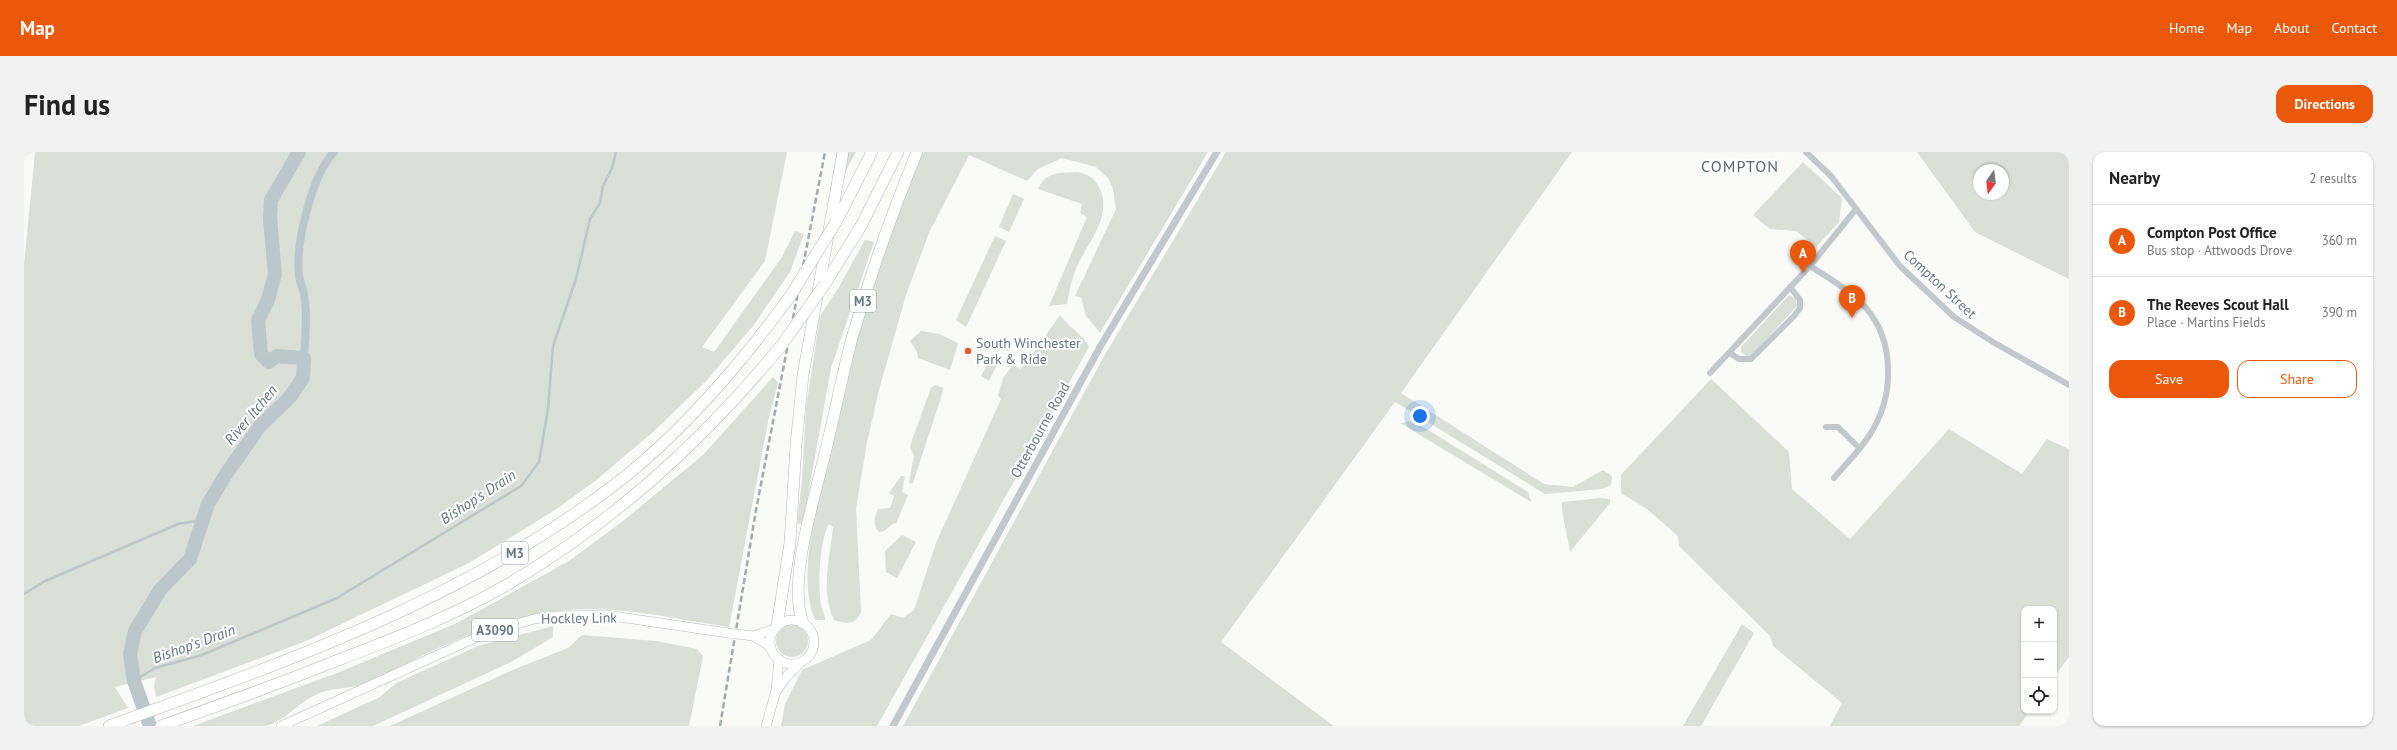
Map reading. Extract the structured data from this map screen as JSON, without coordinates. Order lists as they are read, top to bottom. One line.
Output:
{"streets":{"highway":["M3"],"main road":["Hockley Link","A3090"],"street":["Compton Street","Otterbourne Road"]},"crossings":[["M3","Hockley Link"]],"districts":["COMPTON"],"water":["River Itchen","Bishop's Drain"],"places":["South Winchester Park & Ride"],"north":"bottom","page":{"header":"Map","nav":["Home","Map","About","Contact"],"buttons":["Directions",["Save","Share"]],"title":"Find us","heading":["Nearby","2 results"],"list":[{"mark":"A","name":"Compton Post Office","note":"Bus stop · Attwoods Drove","value":"360 m"},{"mark":"B","name":"The Reeves Scout Hall","note":"Place · Martins Fields","value":"390 m"}],"pins":["A","B"],"map_buttons":["+","−"]}}
